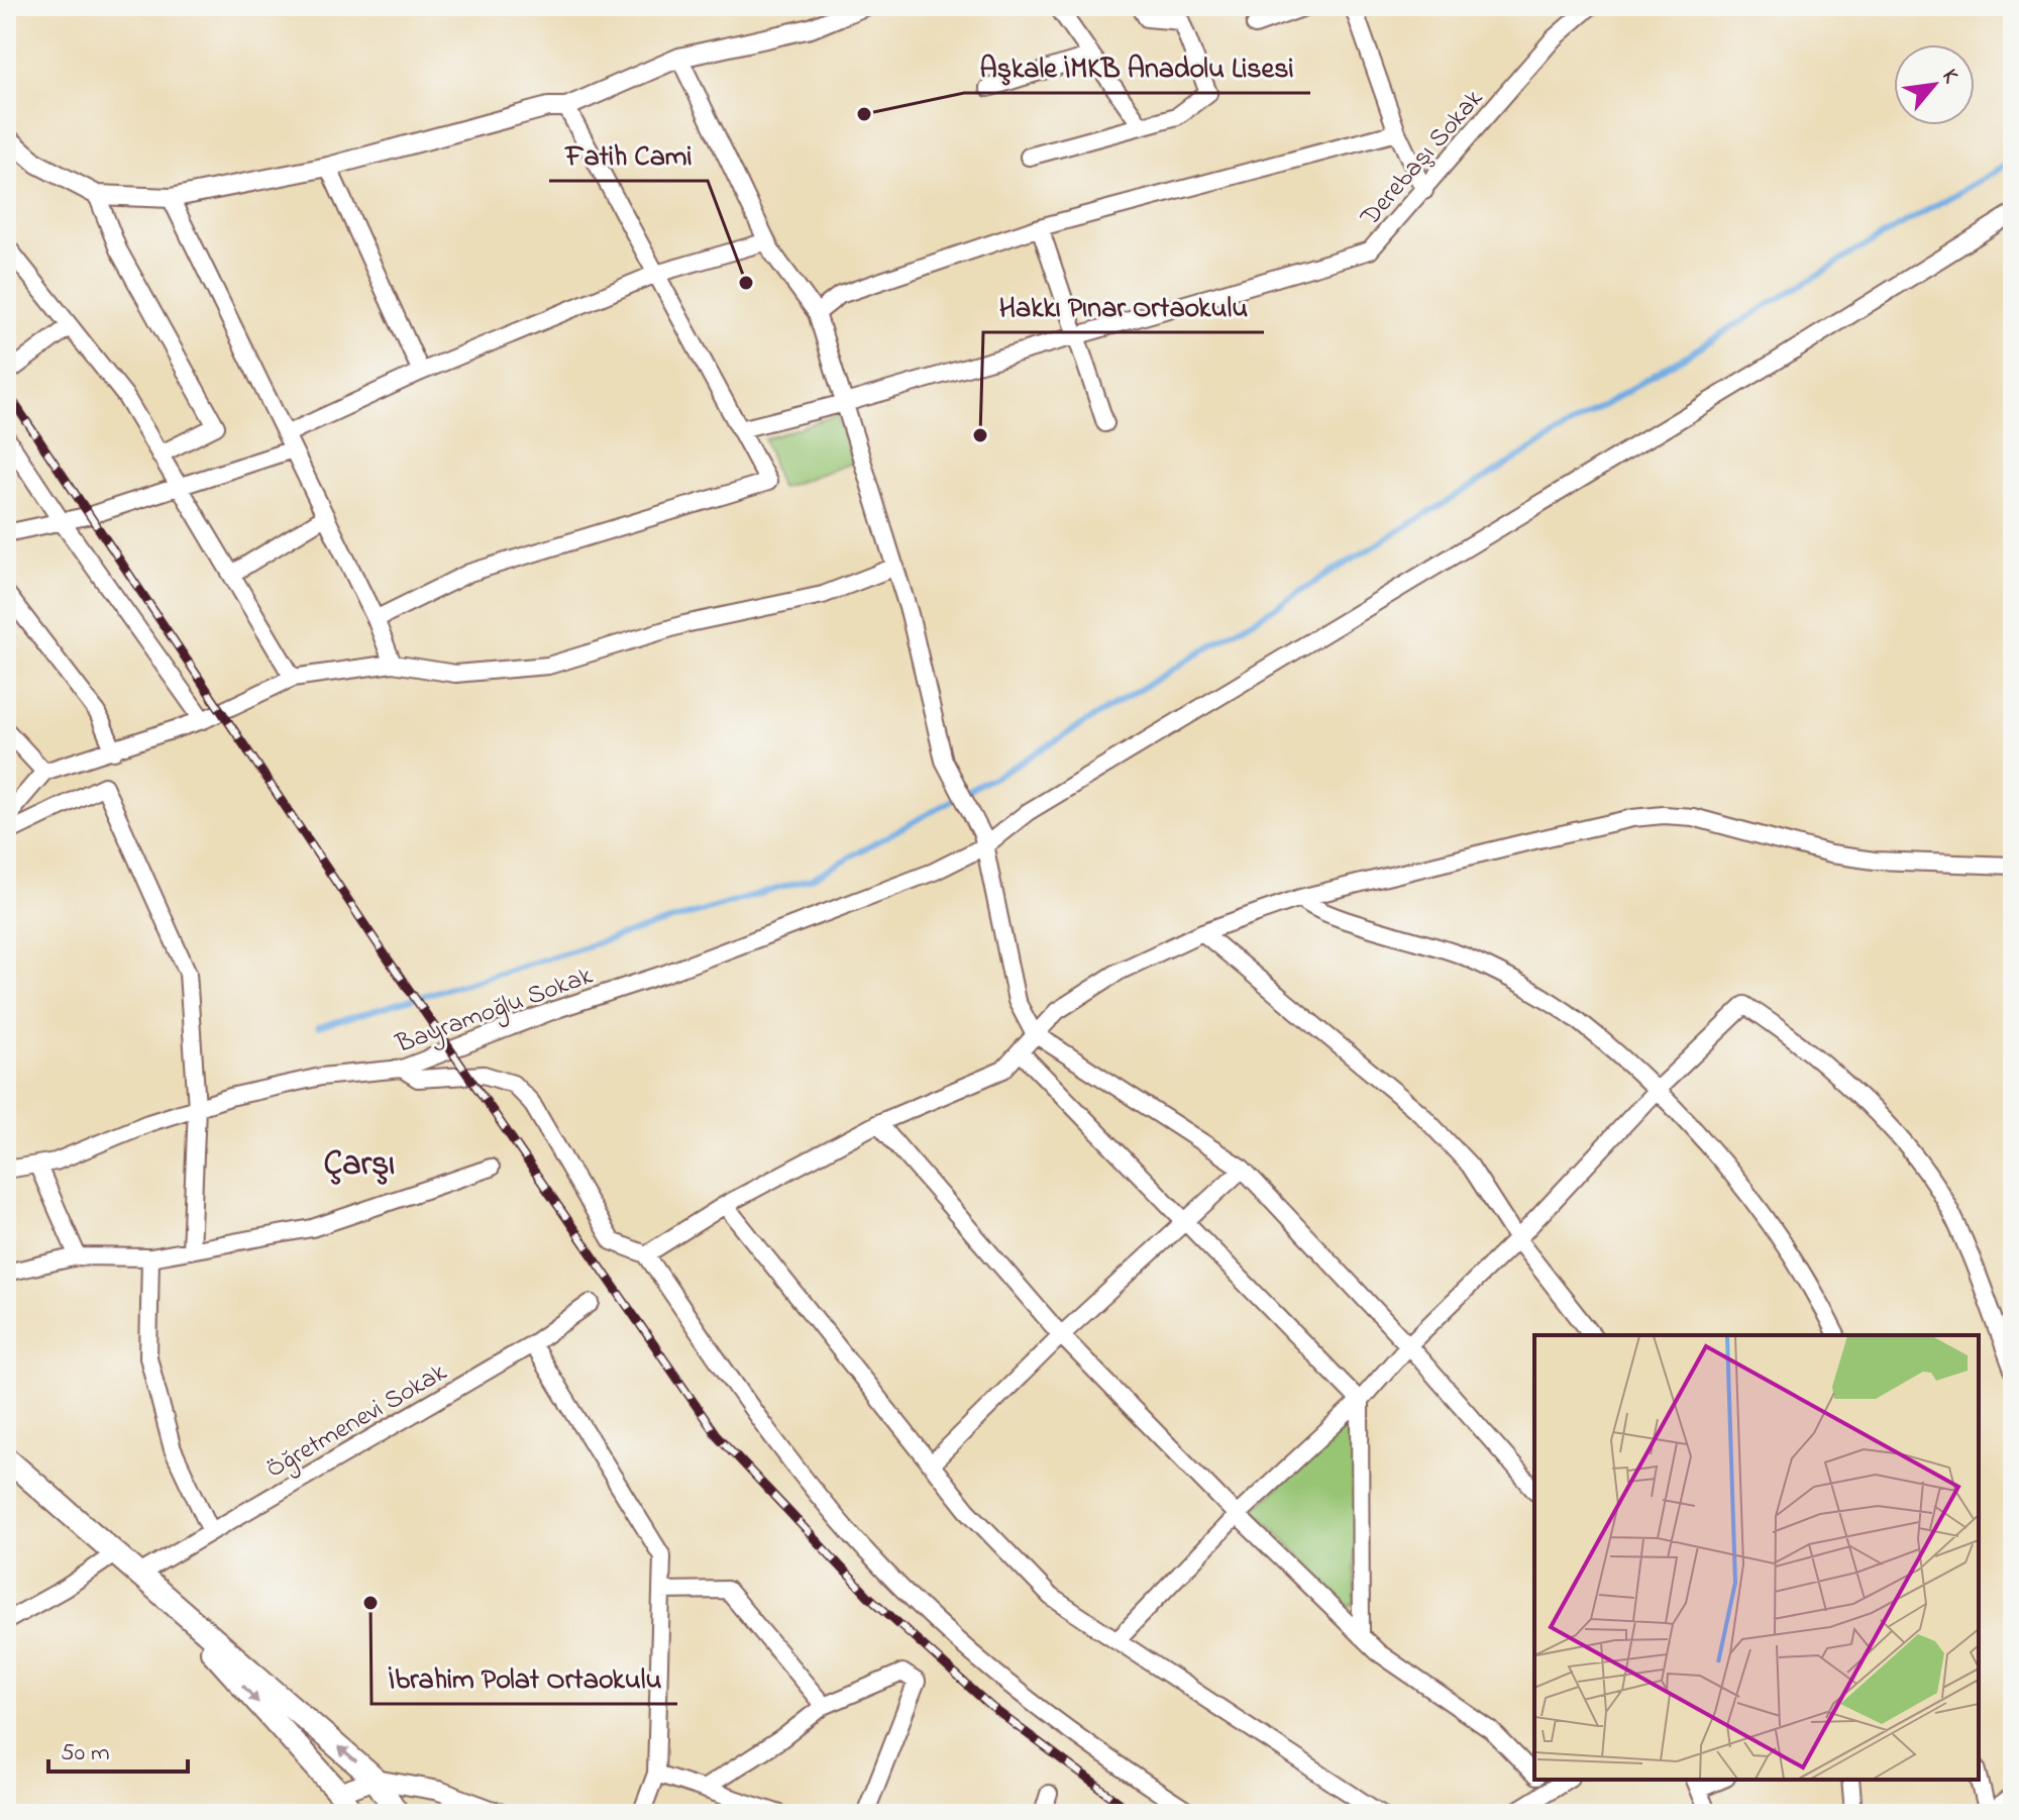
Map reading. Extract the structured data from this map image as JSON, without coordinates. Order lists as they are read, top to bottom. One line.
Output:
{"streets":{"street":["Derebaşı Sokak","Bayramoğlu Sokak","Öğretmenevi Sokak"]},"districts":["Çarşı"],"places":["Aşkale İMKB Anadolu Lisesi","Fatih Cami","Hakkı Pınar Ortaokulu","İbrahim Polat Ortaokulu"],"scale_bar":"50 m","north":"top right"}
